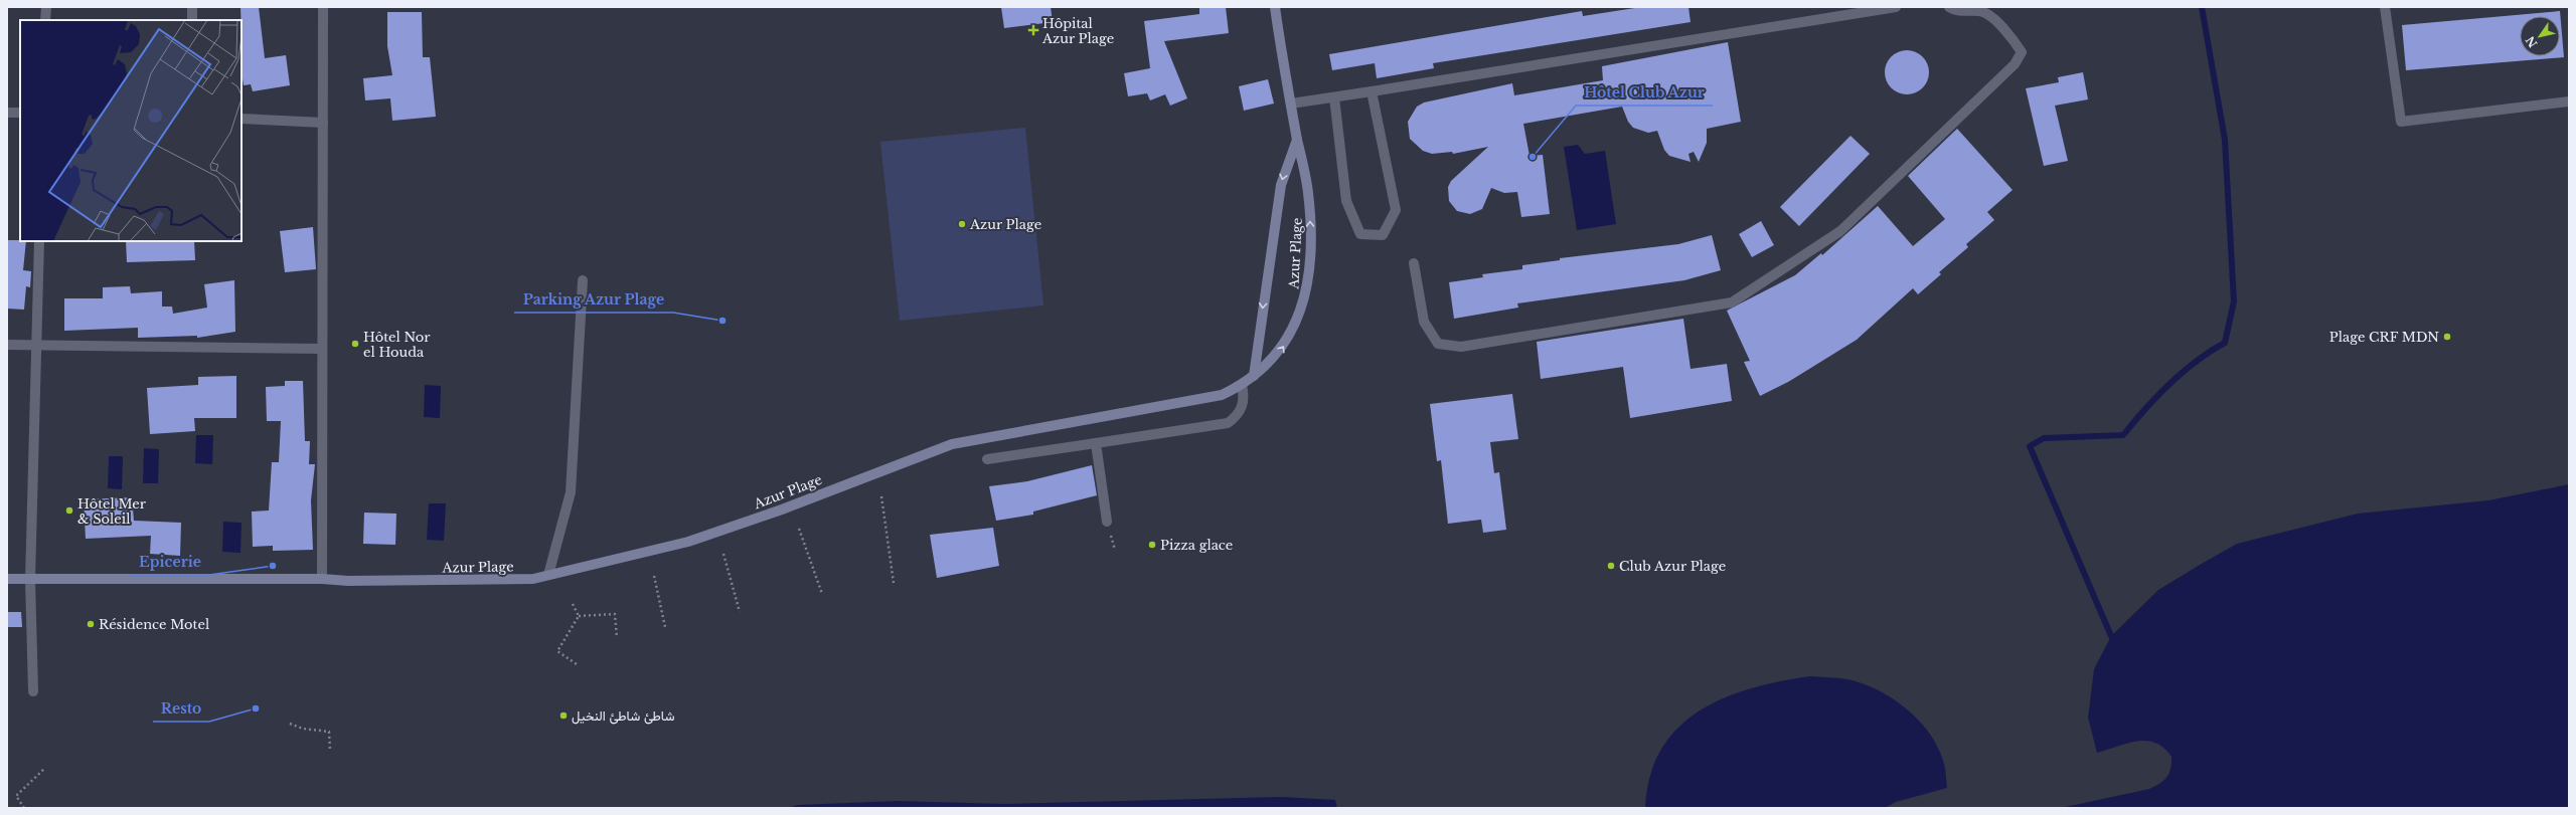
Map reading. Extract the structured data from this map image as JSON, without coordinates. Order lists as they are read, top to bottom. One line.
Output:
{"streets":{"street":["Azur Plage"]},"places":{"health":["Hôpital Azur Plage"],"other":["Hôtel Club Azur","Azur Plage","Parking Azur Plage","Plage CRF MDN","Hôtel Nor el Houda","Hôtel Mer & Soleil","Pizza glace","Epicerie","Club Azur Plage","Résidence Motel","Resto","شاطئ شاطئ النخيل"]},"north":"bottom left"}
